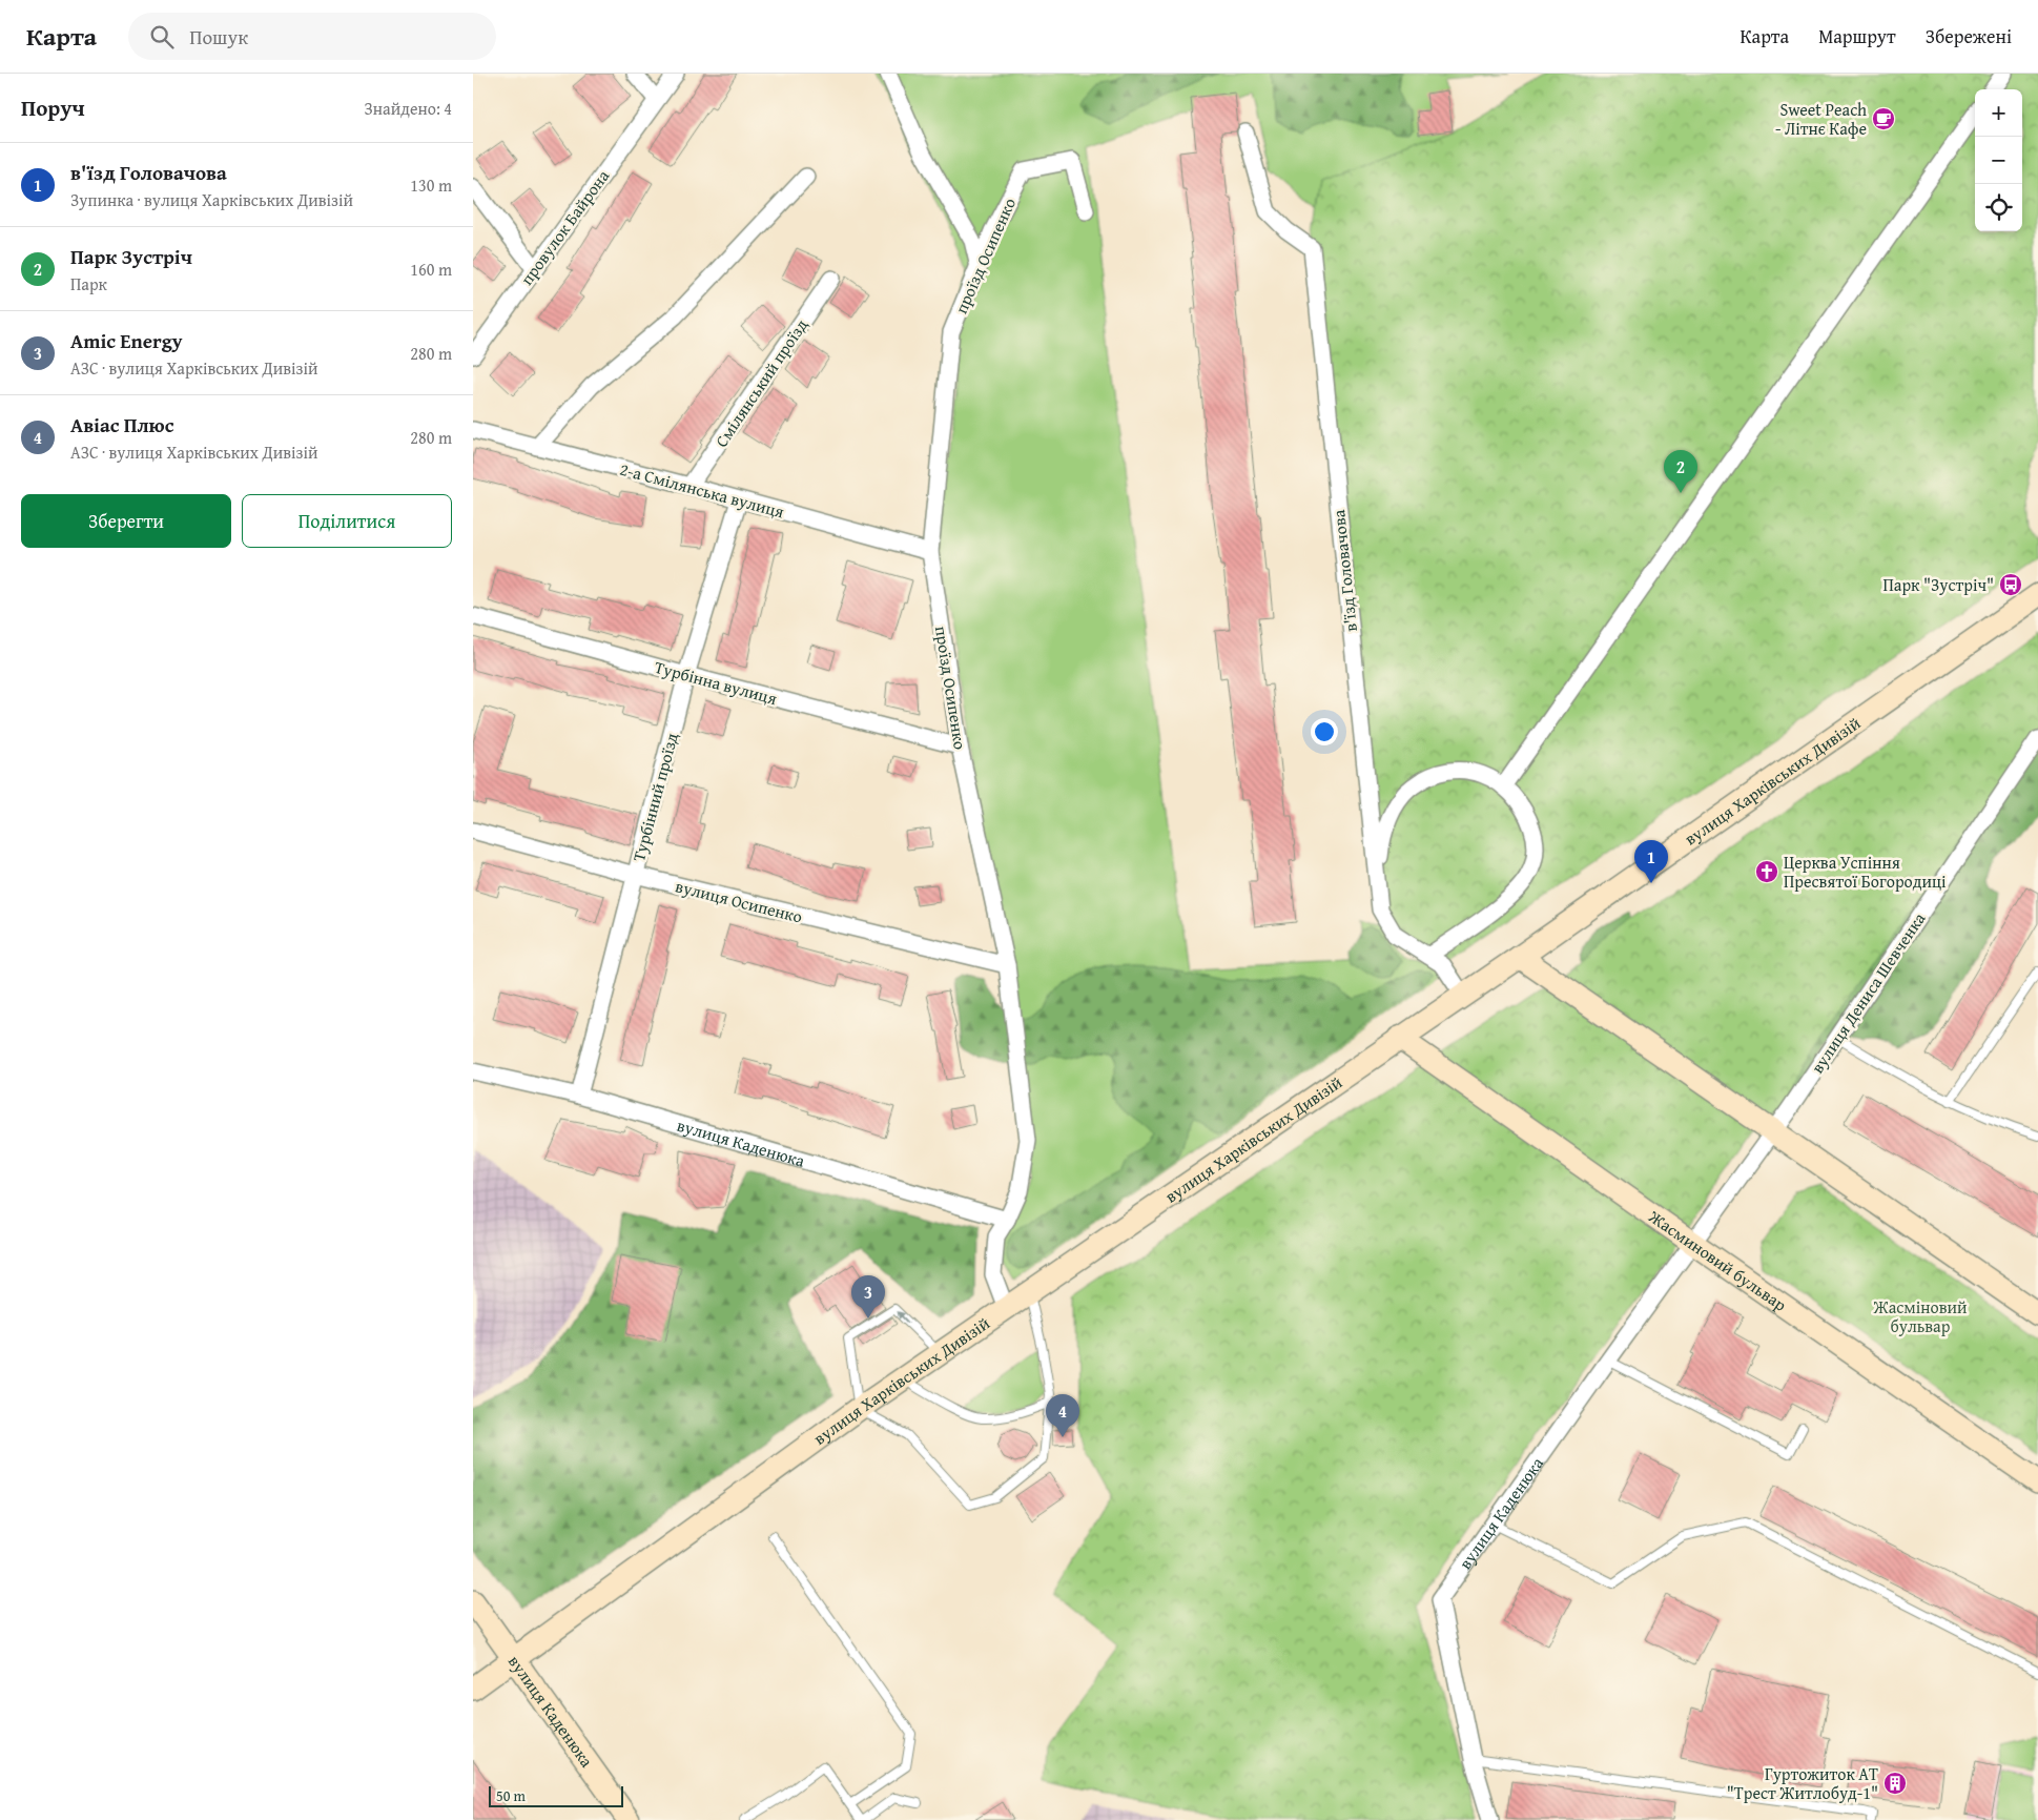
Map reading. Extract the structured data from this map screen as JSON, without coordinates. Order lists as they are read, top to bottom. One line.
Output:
{"streets":{"street":["провулок Байрона","проїзд Осипенко","Смілянський проїзд","2-а Смілянська вулиця","в'їзд Головачова","Турбінна вулиця","вулиця Харківських Дивізій","Турбінний проїзд","вулиця Осипенко","вулиця Дениса Шевченка","вулиця Каденюка","Жасминовий бульвар"]},"crossings":[["проїзд Осипенко","2-а Смілянська вулиця"],["проїзд Осипенко","Турбінна вулиця"],["проїзд Осипенко","вулиця Харківських Дивізій"],["проїзд Осипенко","вулиця Осипенко"],["проїзд Осипенко","вулиця Каденюка"],["Смілянський проїзд","2-а Смілянська вулиця"],["2-а Смілянська вулиця","Турбінний проїзд"],["в'їзд Головачова","вулиця Харківських Дивізій"],["Турбінна вулиця","Турбінний проїзд"],["вулиця Харківських Дивізій","вулиця Каденюка"],["вулиця Харківських Дивізій","Жасминовий бульвар"],["Турбінний проїзд","вулиця Осипенко"],["Турбінний проїзд","вулиця Каденюка"],["вулиця Дениса Шевченка","вулиця Каденюка"],["вулиця Дениса Шевченка","Жасминовий бульвар"],["вулиця Каденюка","Жасминовий бульвар"]],"parks":["Жасміновий бульвар"],"places":{"cafe":["Sweet Peach - Літнє Кафе"],"bus stop":["Парк \"Зустріч\""],"church":["Церква Успіння Пресвятої Богородиці"],"building":["Гуртожиток АТ \"Трест Житлобуд-1\""]},"scale_bar":"50 m","page":{"header":"Карта","search":"Пошук","nav":["Карта","Маршрут","Збережені"],"heading":["Поруч","Знайдено: 4"],"map_buttons":["+","−"],"list":[{"mark":"1","name":"в'їзд Головачова","note":"Зупинка · вулиця Харківських Дивізій","value":"130 m"},{"mark":"2","name":"Парк Зустріч","note":"Парк","value":"160 m"},{"mark":"3","name":"Amic Energy","note":"АЗС · вулиця Харківських Дивізій","value":"280 m"},{"mark":"4","name":"Авіас Плюс","note":"АЗС · вулиця Харківських Дивізій","value":"280 m"}],"pins":["2","1","3","4"],"buttons":["Зберегти","Поділитися"],"scale":"50 m"}}
